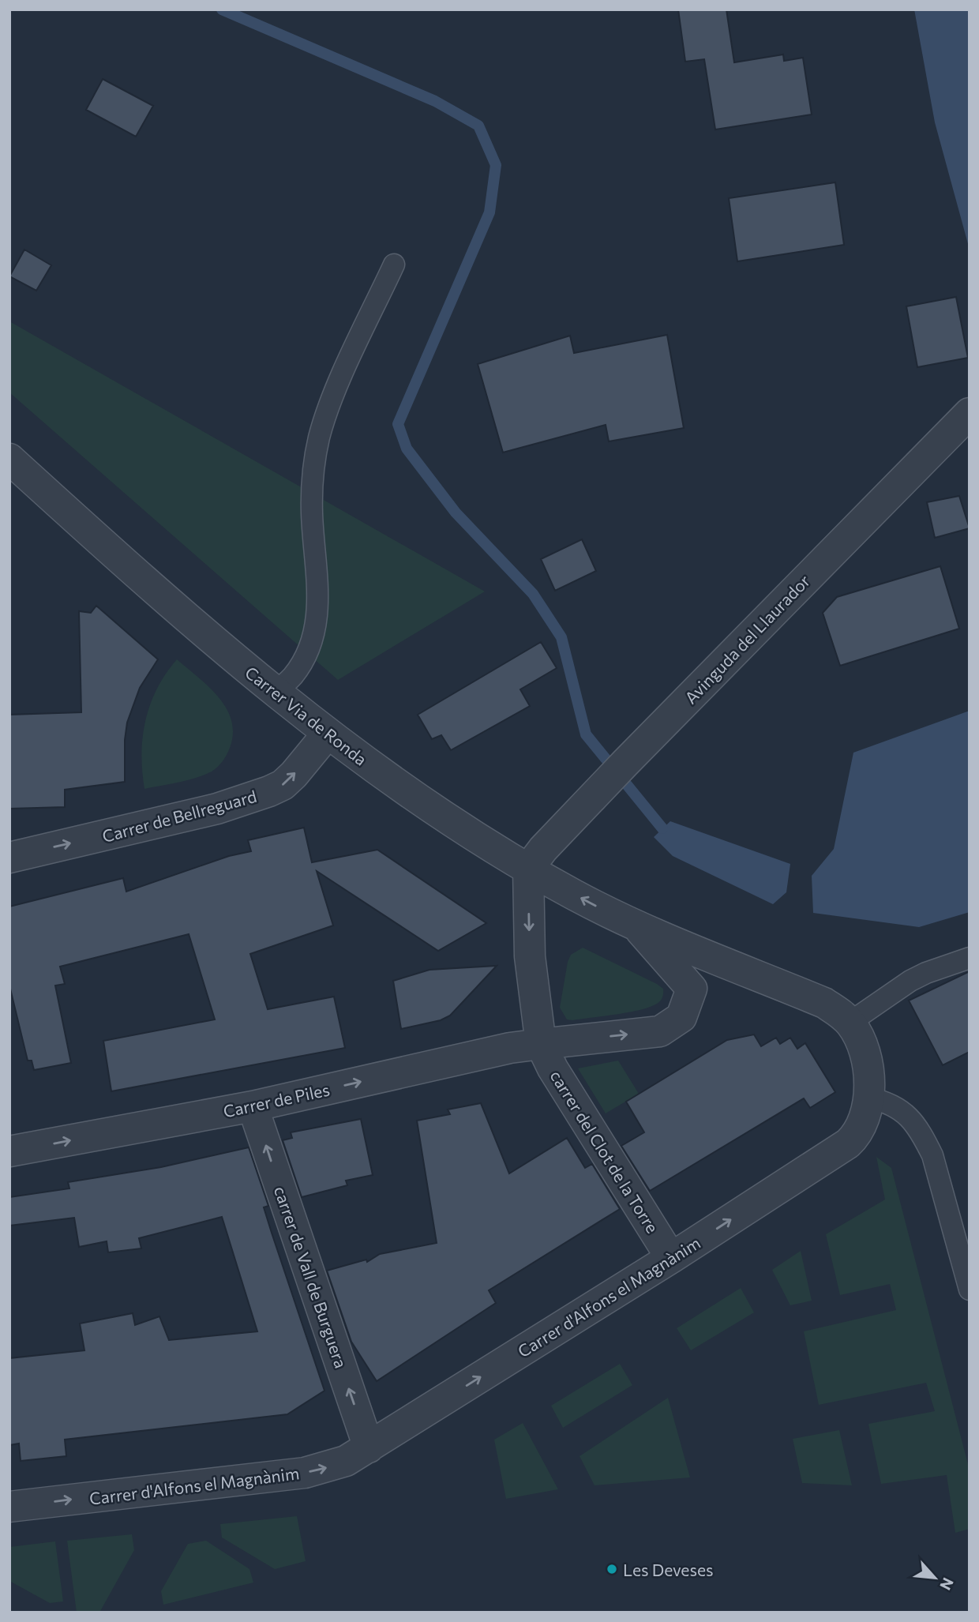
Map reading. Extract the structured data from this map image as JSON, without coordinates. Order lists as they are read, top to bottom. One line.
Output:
{"streets":{"street":["Avinguda del Llaurador","Carrer Via de Ronda","Carrer de Bellreguard","Carrer de Piles","carrer del Clot de la Torre","carrer de Vall de Burguera","Carrer d'Alfons el Magnànim"]},"crossings":[["Avinguda del Llaurador","Carrer Via de Ronda"],["Carrer Via de Ronda","Carrer de Bellreguard"],["Carrer Via de Ronda","Carrer de Piles"],["Carrer Via de Ronda","Carrer d'Alfons el Magnànim"],["Carrer de Piles","carrer del Clot de la Torre"],["Carrer de Piles","carrer de Vall de Burguera"],["Carrer de Piles","Carrer d'Alfons el Magnànim"],["carrer del Clot de la Torre","Carrer d'Alfons el Magnànim"],["carrer de Vall de Burguera","Carrer d'Alfons el Magnànim"]],"one_way":["Carrer de Bellreguard","Carrer de Piles","carrer de Vall de Burguera","Carrer d'Alfons el Magnànim"],"places":["Les Deveses"],"north":"bottom right"}
